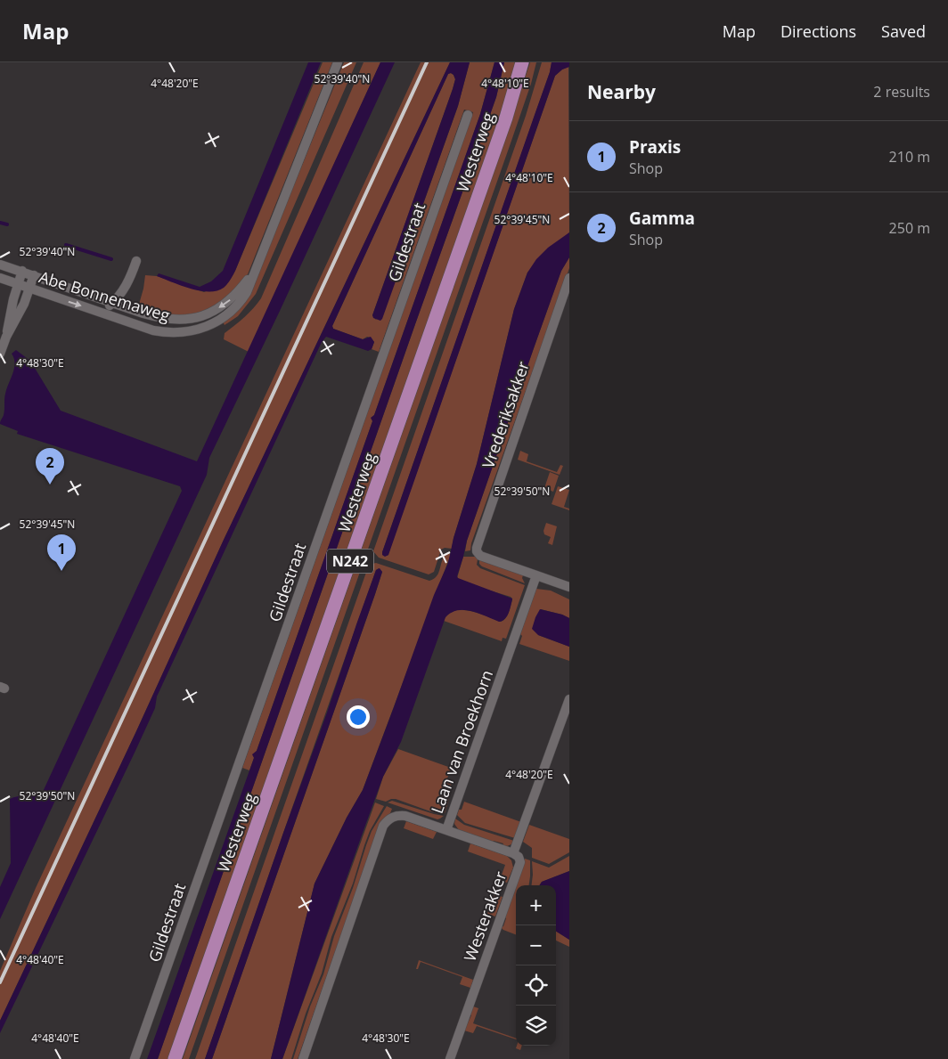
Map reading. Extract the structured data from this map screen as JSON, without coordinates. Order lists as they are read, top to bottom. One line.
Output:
{"streets":{"main road":["Westerweg","N242"],"street":["Gildestraat","Abe Bonnemaweg","Vrederiksakker","Laan van Broekhorn","Westerakker"]},"crossings":[["Vrederiksakker","Laan van Broekhorn"],["Laan van Broekhorn","Westerakker"]],"page":{"header":"Map","nav":["Map","Directions","Saved"],"heading":["Nearby","2 results"],"list":[{"mark":"1","name":"Praxis","note":"Shop","value":"210 m"},{"mark":"2","name":"Gamma","note":"Shop","value":"250 m"}],"pins":["2","1"],"map_buttons":["+","−"]},"coordinates":["52°39'40\"N","4°48'20\"E","4°48'10\"E","52°39'45\"N","4°48'30\"E","52°39'50\"N","4°48'40\"E"]}
